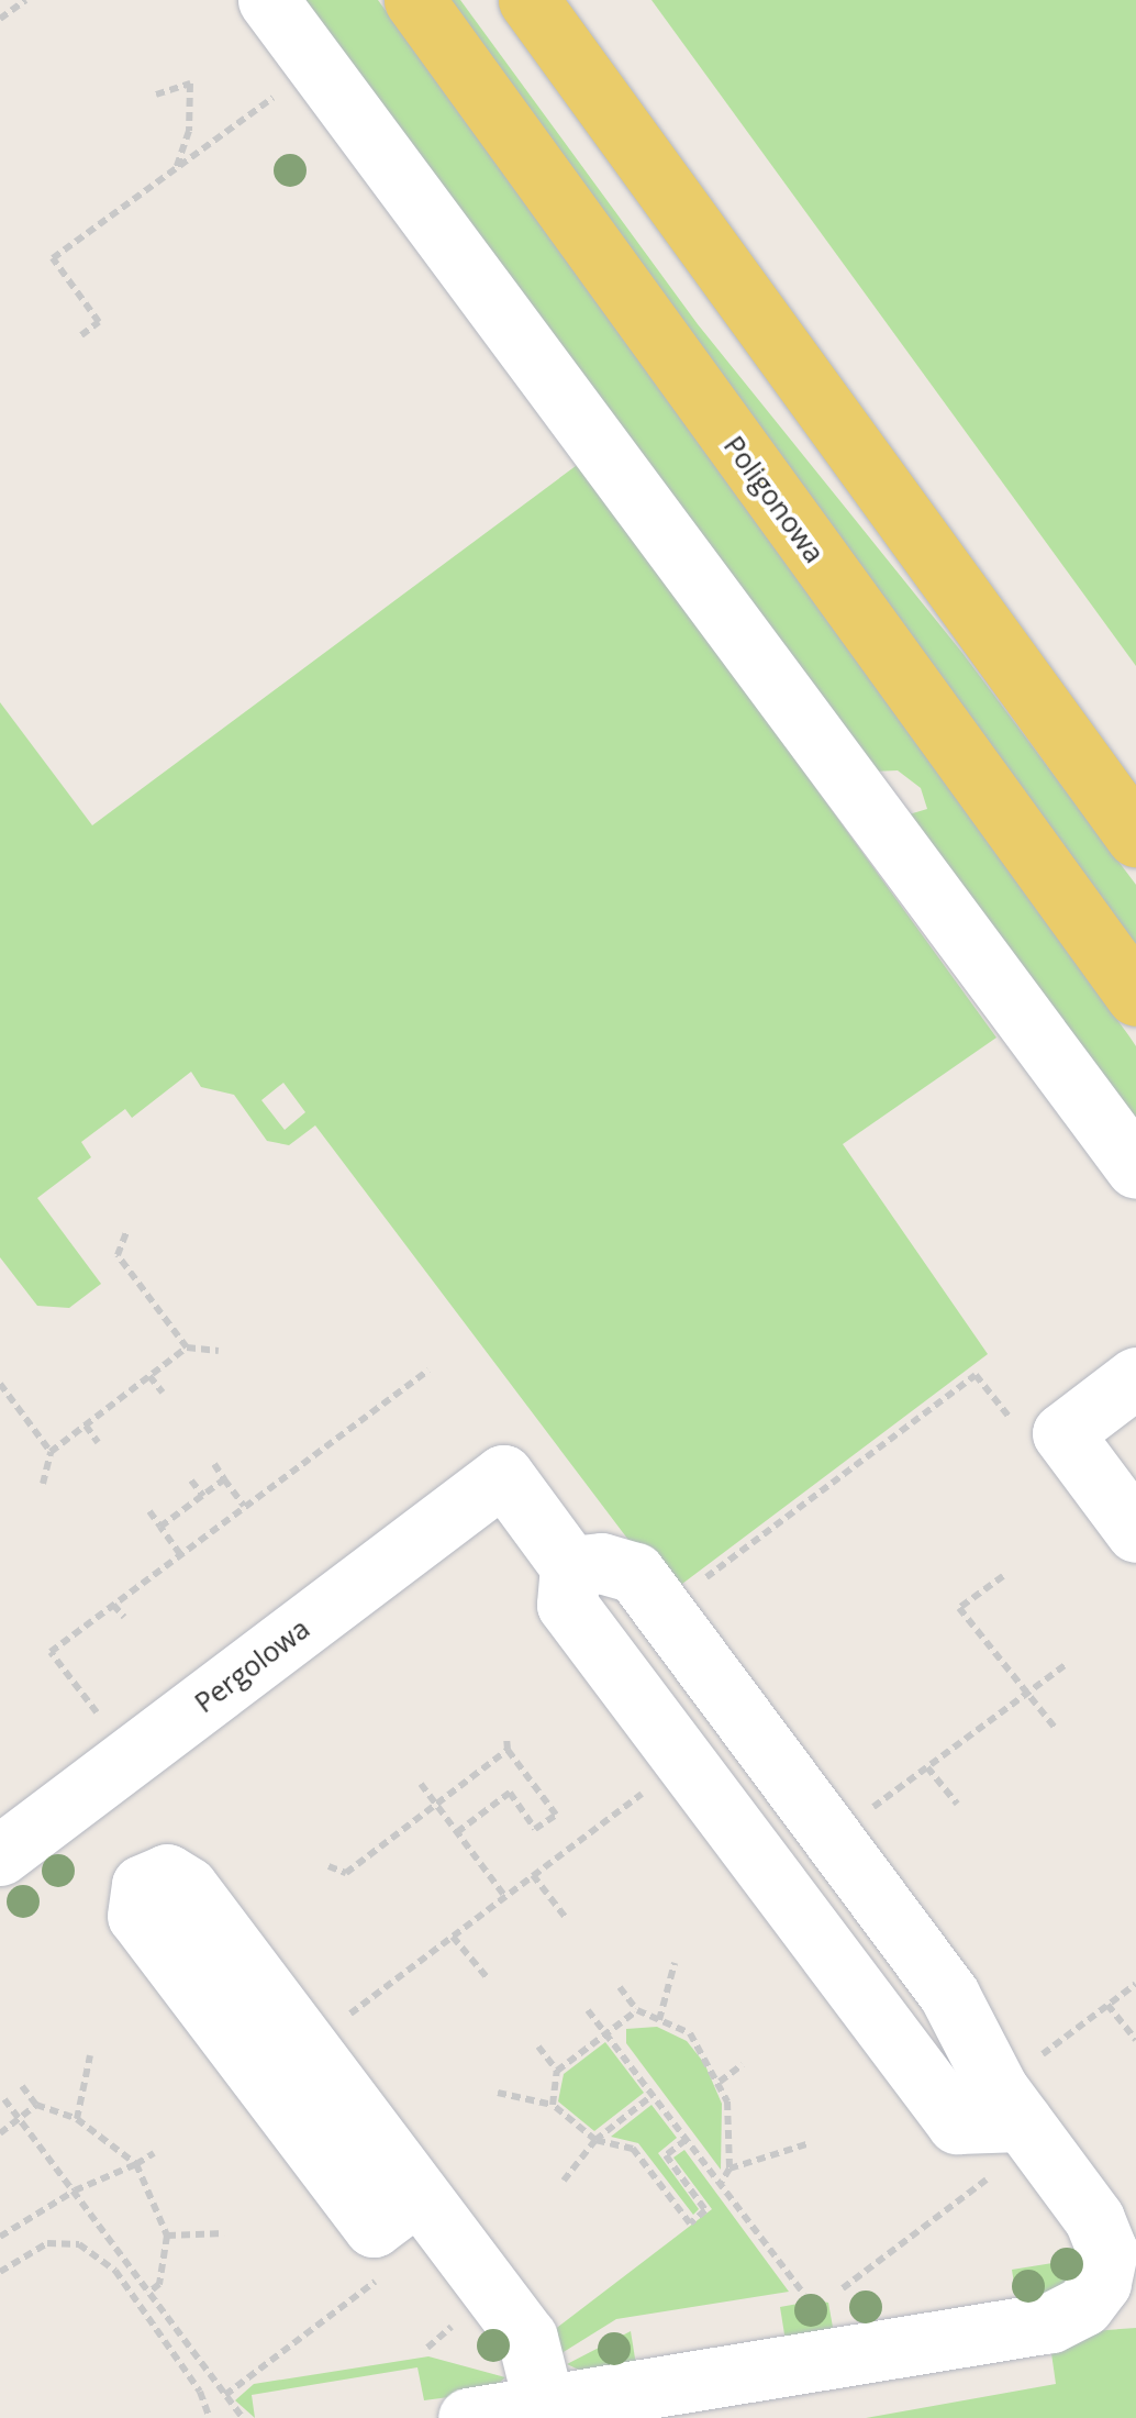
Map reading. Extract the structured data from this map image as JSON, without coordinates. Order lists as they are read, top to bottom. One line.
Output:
{"streets":{"main road":["Poligonowa"],"street":["Pergolowa"]}}
